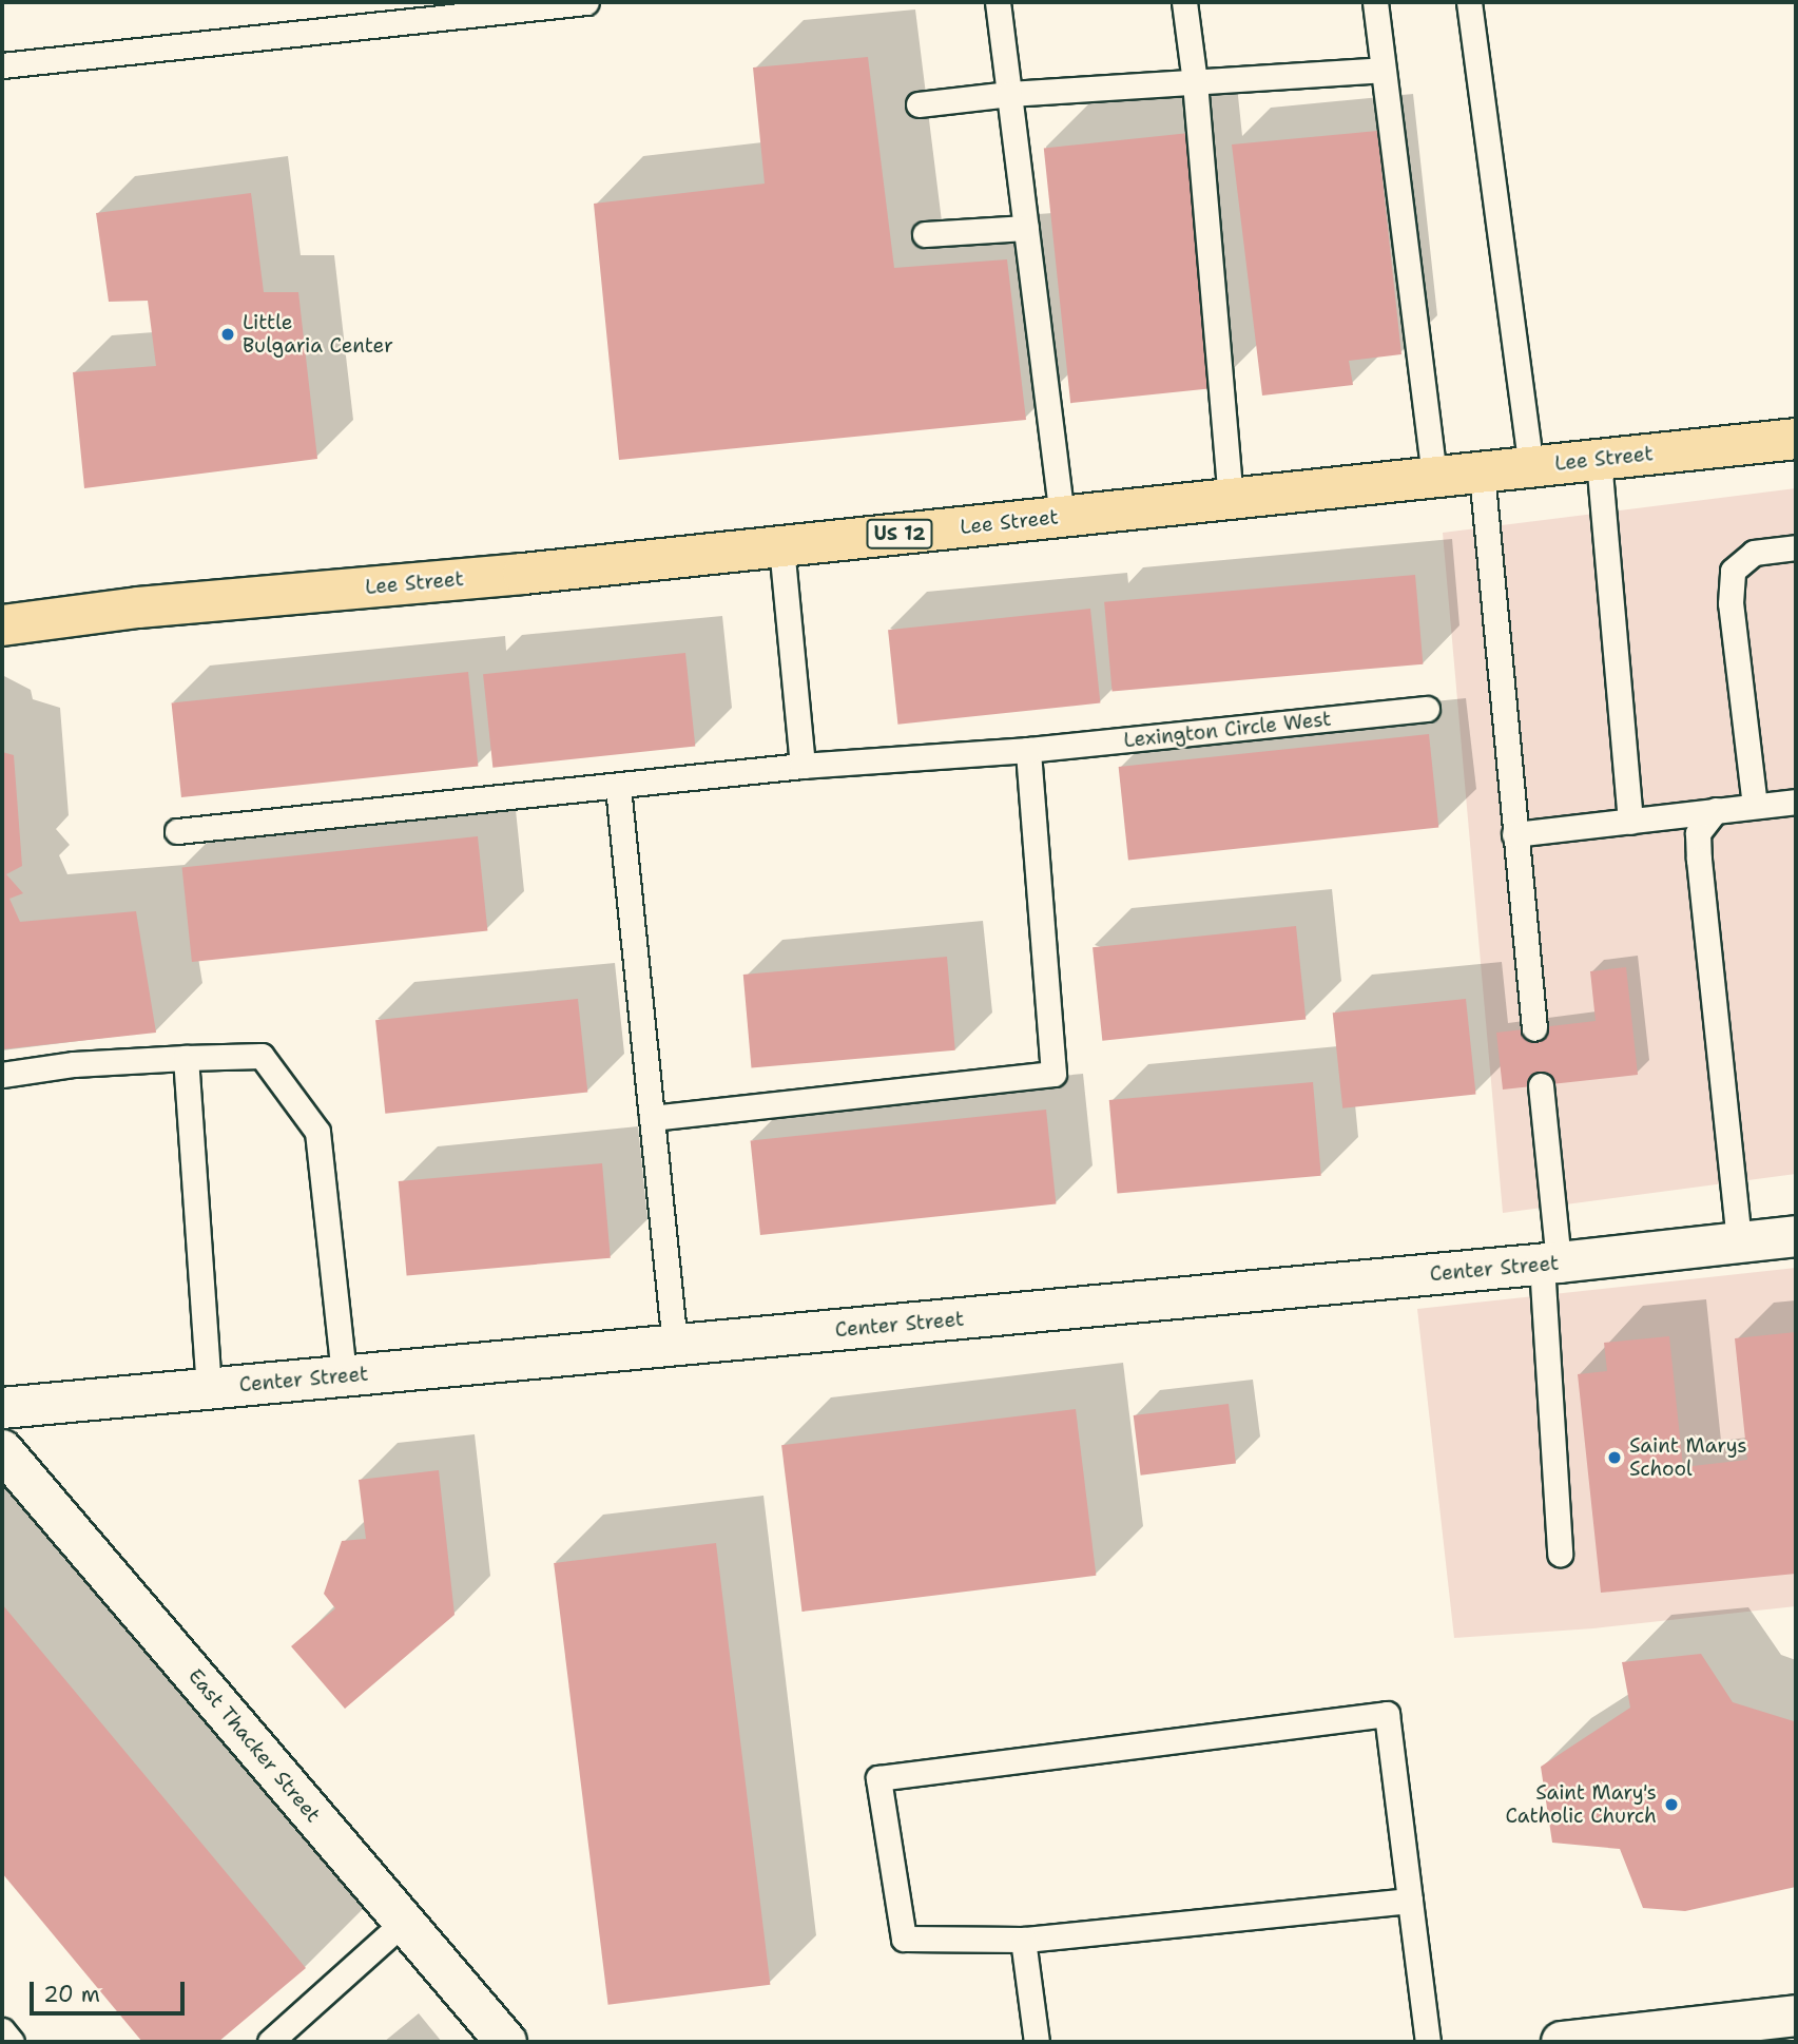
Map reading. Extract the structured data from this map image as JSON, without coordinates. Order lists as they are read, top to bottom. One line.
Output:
{"streets":{"main road":["Lee Street","US 12"],"street":["Center Street","East Thacker Street"],"lane":["Lexington Circle West"]},"places":["Little Bulgaria Center","Saint Marys School","Saint Mary's Catholic Church"],"scale_bar":"20 m"}
